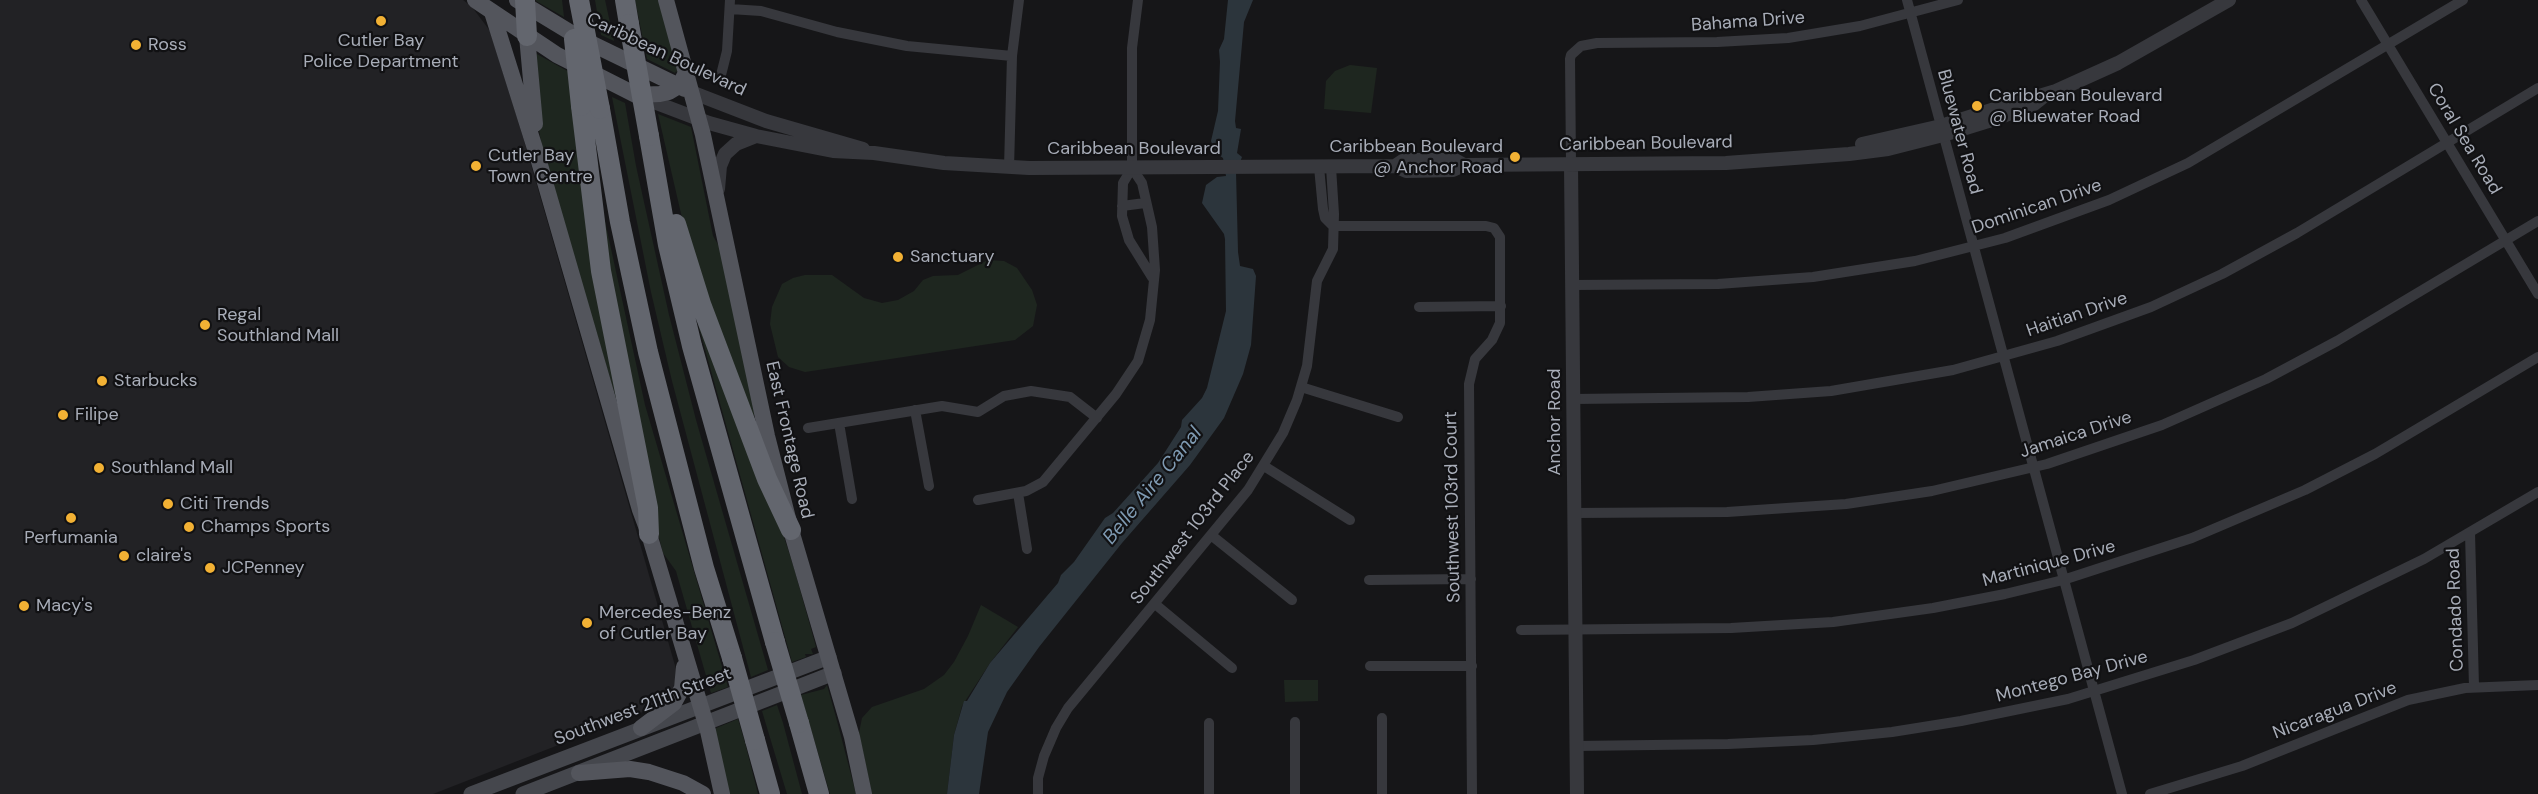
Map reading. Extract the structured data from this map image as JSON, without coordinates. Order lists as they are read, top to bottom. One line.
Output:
{"streets":{"main road":["Caribbean Boulevard","East Frontage Road","Southwest 211th Street"],"street":["Bahama Drive","Bluewater Road","Coral Sea Road","Dominican Drive","Haitian Drive","Anchor Road","Jamaica Drive","Southwest 103rd Court","Southwest 103rd Place","Martinique Drive","Condado Road","Montego Bay Drive","Nicaragua Drive"]},"crossings":[["Bahama Drive","Bluewater Road"],["Bahama Drive","Anchor Road"],["Caribbean Boulevard","Bluewater Road"],["Caribbean Boulevard","Anchor Road"],["Caribbean Boulevard","East Frontage Road"],["Caribbean Boulevard","Southwest 103rd Place"],["Bluewater Road","Dominican Drive"],["Bluewater Road","Haitian Drive"],["Bluewater Road","Jamaica Drive"],["Bluewater Road","Martinique Drive"],["Bluewater Road","Montego Bay Drive"],["Coral Sea Road","Dominican Drive"],["Coral Sea Road","Haitian Drive"],["Coral Sea Road","Jamaica Drive"],["Dominican Drive","Anchor Road"],["Haitian Drive","Anchor Road"],["Anchor Road","Jamaica Drive"],["Anchor Road","Martinique Drive"],["Anchor Road","Montego Bay Drive"],["East Frontage Road","Southwest 211th Street"],["Southwest 103rd Court","Southwest 103rd Place"],["Condado Road","Montego Bay Drive"],["Condado Road","Nicaragua Drive"]],"water":["Belle Aire Canal"],"places":["Cutler Bay Police Department","Ross","Caribbean Boulevard @ Bluewater Road","Caribbean Boulevard @ Anchor Road","Cutler Bay Town Centre","Sanctuary","Regal Southland Mall","Starbucks","Filipe","Southland Mall","Citi Trends","Perfumania","Champs Sports","claire's","JCPenney","Macy's","Mercedes-Benz of Cutler Bay"]}
